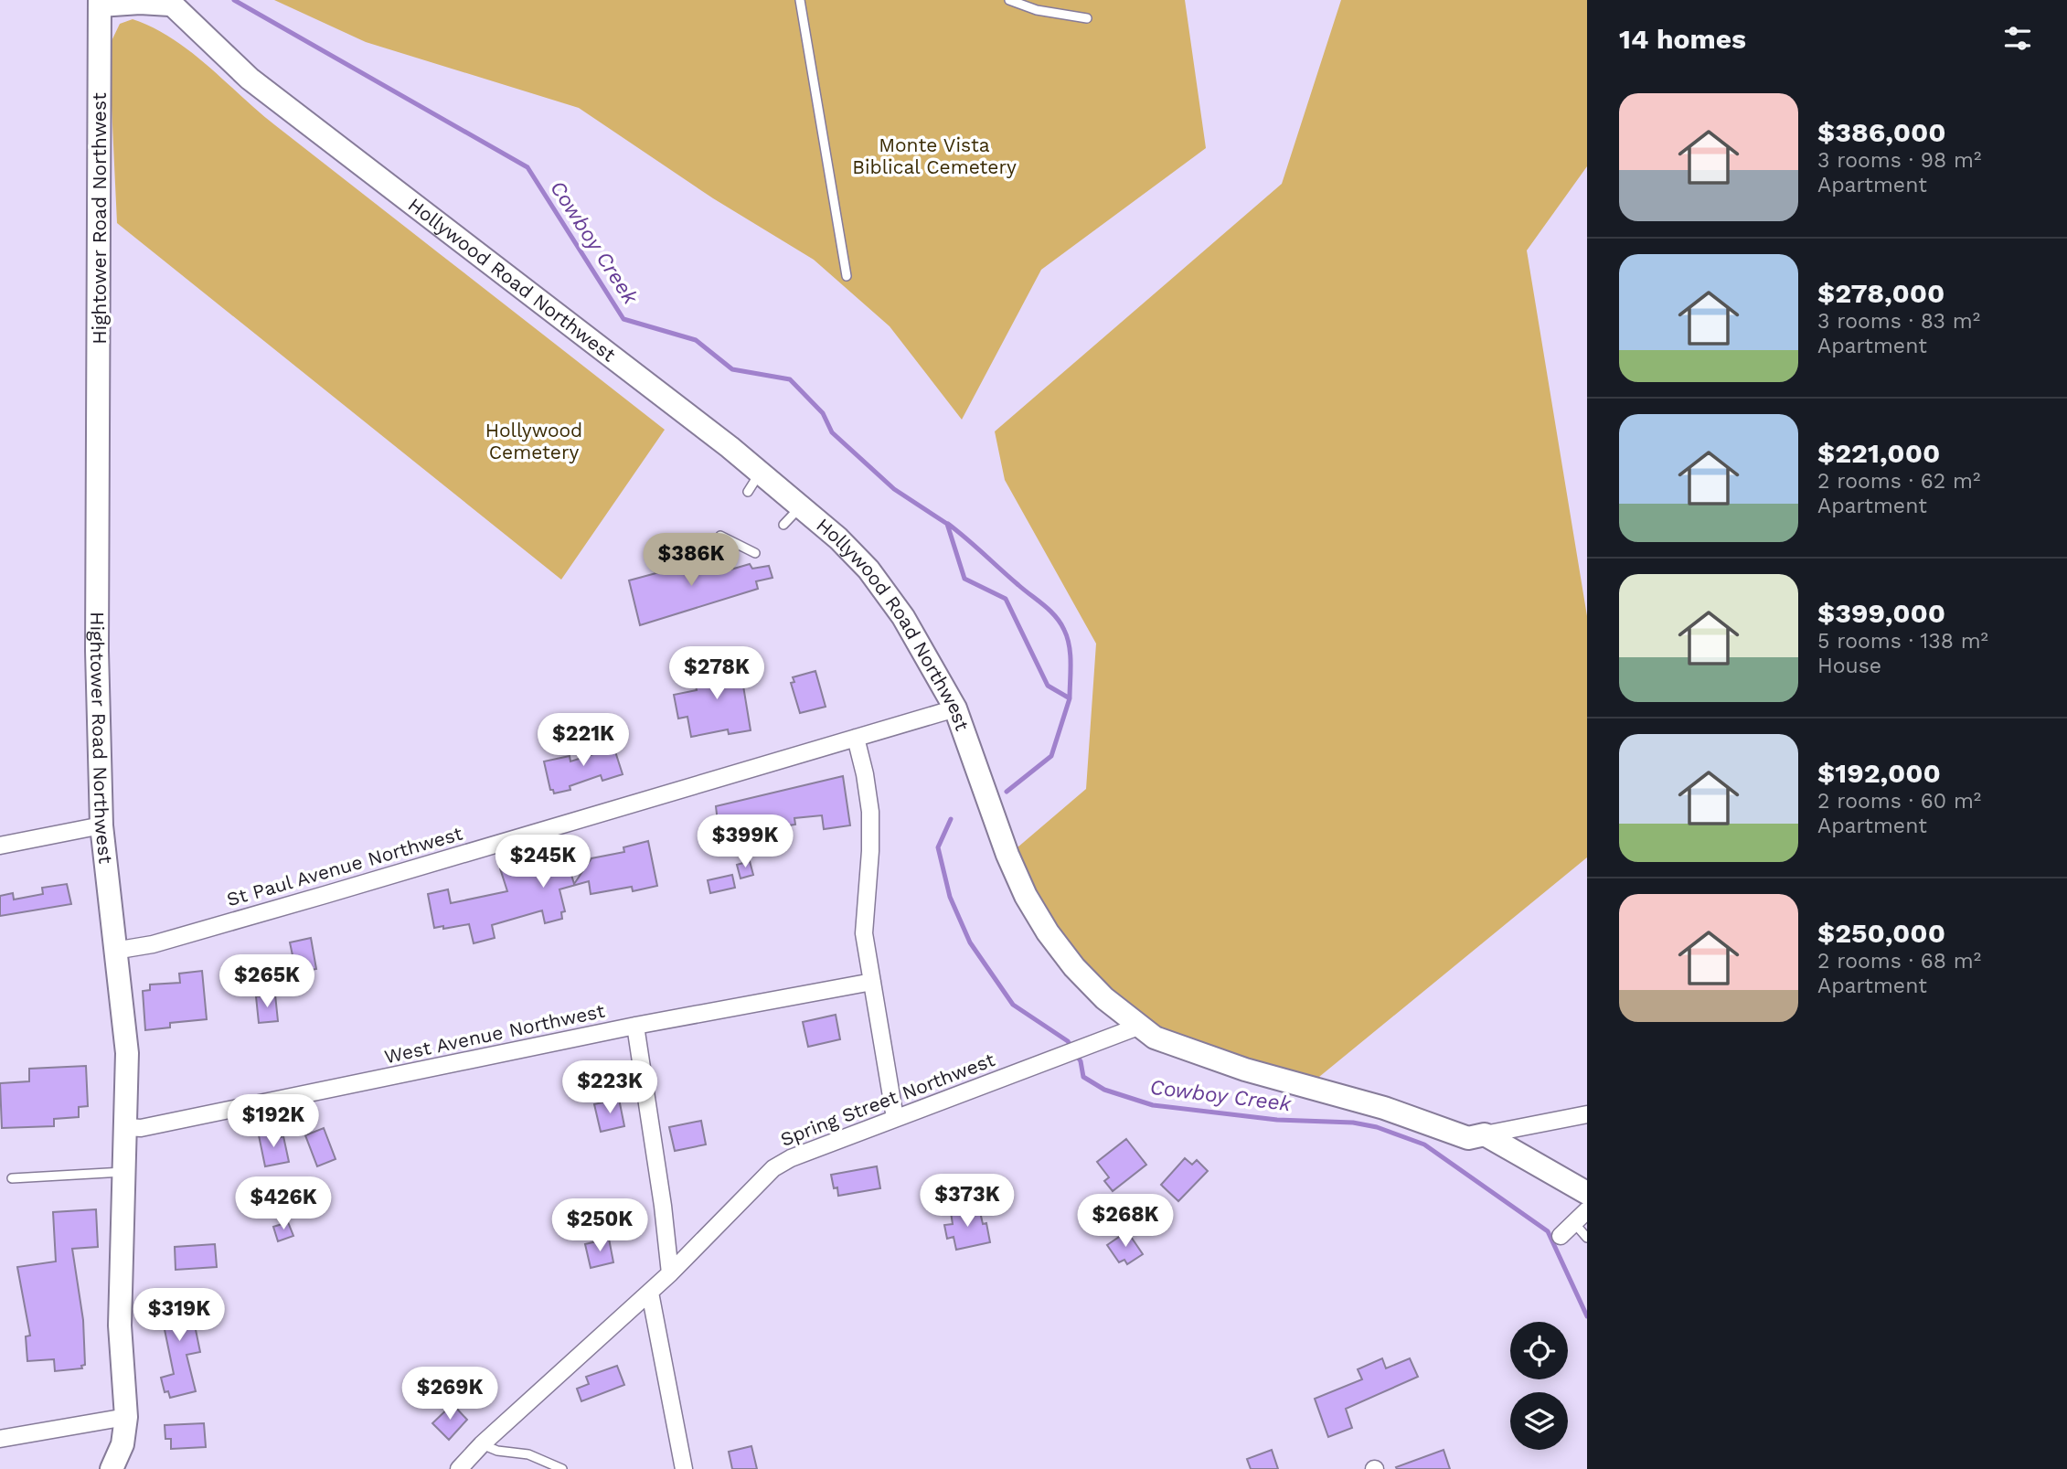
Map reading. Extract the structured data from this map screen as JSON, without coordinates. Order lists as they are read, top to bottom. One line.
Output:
{"streets":{"street":["Hightower Road Northwest","Hollywood Road Northwest","St Paul Avenue Northwest","West Avenue Northwest","Spring Street Northwest"]},"crossings":[["Hightower Road Northwest","St Paul Avenue Northwest"],["Hightower Road Northwest","West Avenue Northwest"],["Hollywood Road Northwest","St Paul Avenue Northwest"],["Hollywood Road Northwest","Spring Street Northwest"]],"water":["Cowboy Creek"],"parks":["Monte Vista Biblical Cemetery","Hollywood Cemetery"],"page":{"heading":"14 homes","list":[{"name":"$386,000","note":"3 rooms · 98 m² · Apartment"},{"name":"$278,000","note":"3 rooms · 83 m² · Apartment"},{"name":"$221,000","note":"2 rooms · 62 m² · Apartment"},{"name":"$399,000","note":"5 rooms · 138 m² · House"},{"name":"$192,000","note":"2 rooms · 60 m² · Apartment"},{"name":"$250,000","note":"2 rooms · 68 m² · Apartment"}],"price":["$386K","$278K","$221K","$399K","$245K","$265K","$223K","$192K","$373K","$426K","$268K","$250K","$319K","$269K"]}}
